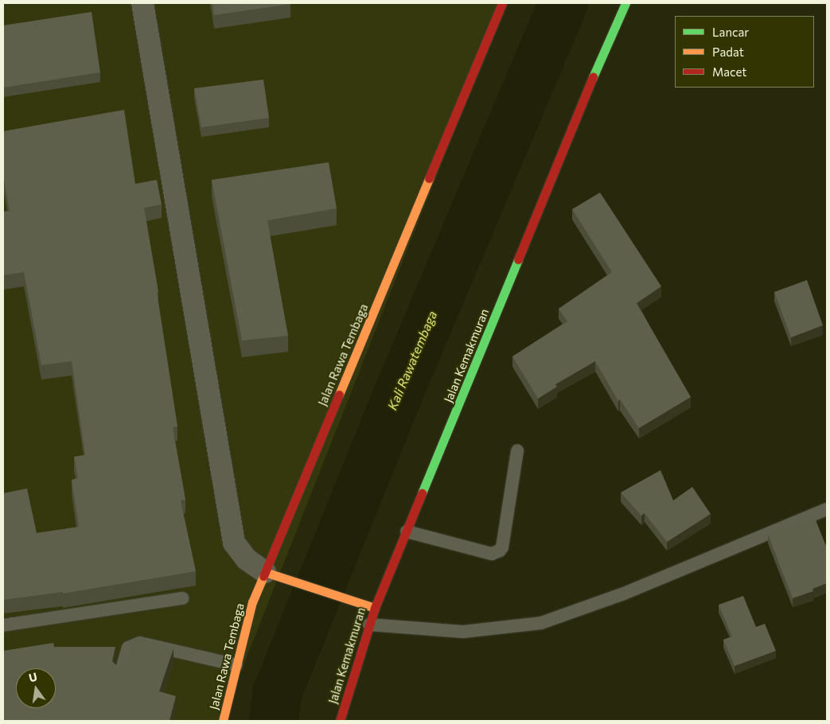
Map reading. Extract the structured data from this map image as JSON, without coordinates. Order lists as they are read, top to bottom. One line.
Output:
{"streets":{"street":["Jalan Rawa Tembaga","Jalan Kemakmuran"]},"water":["Kali Rawatembaga"],"legend":["Lancar","Padat","Macet"],"north":"top"}
